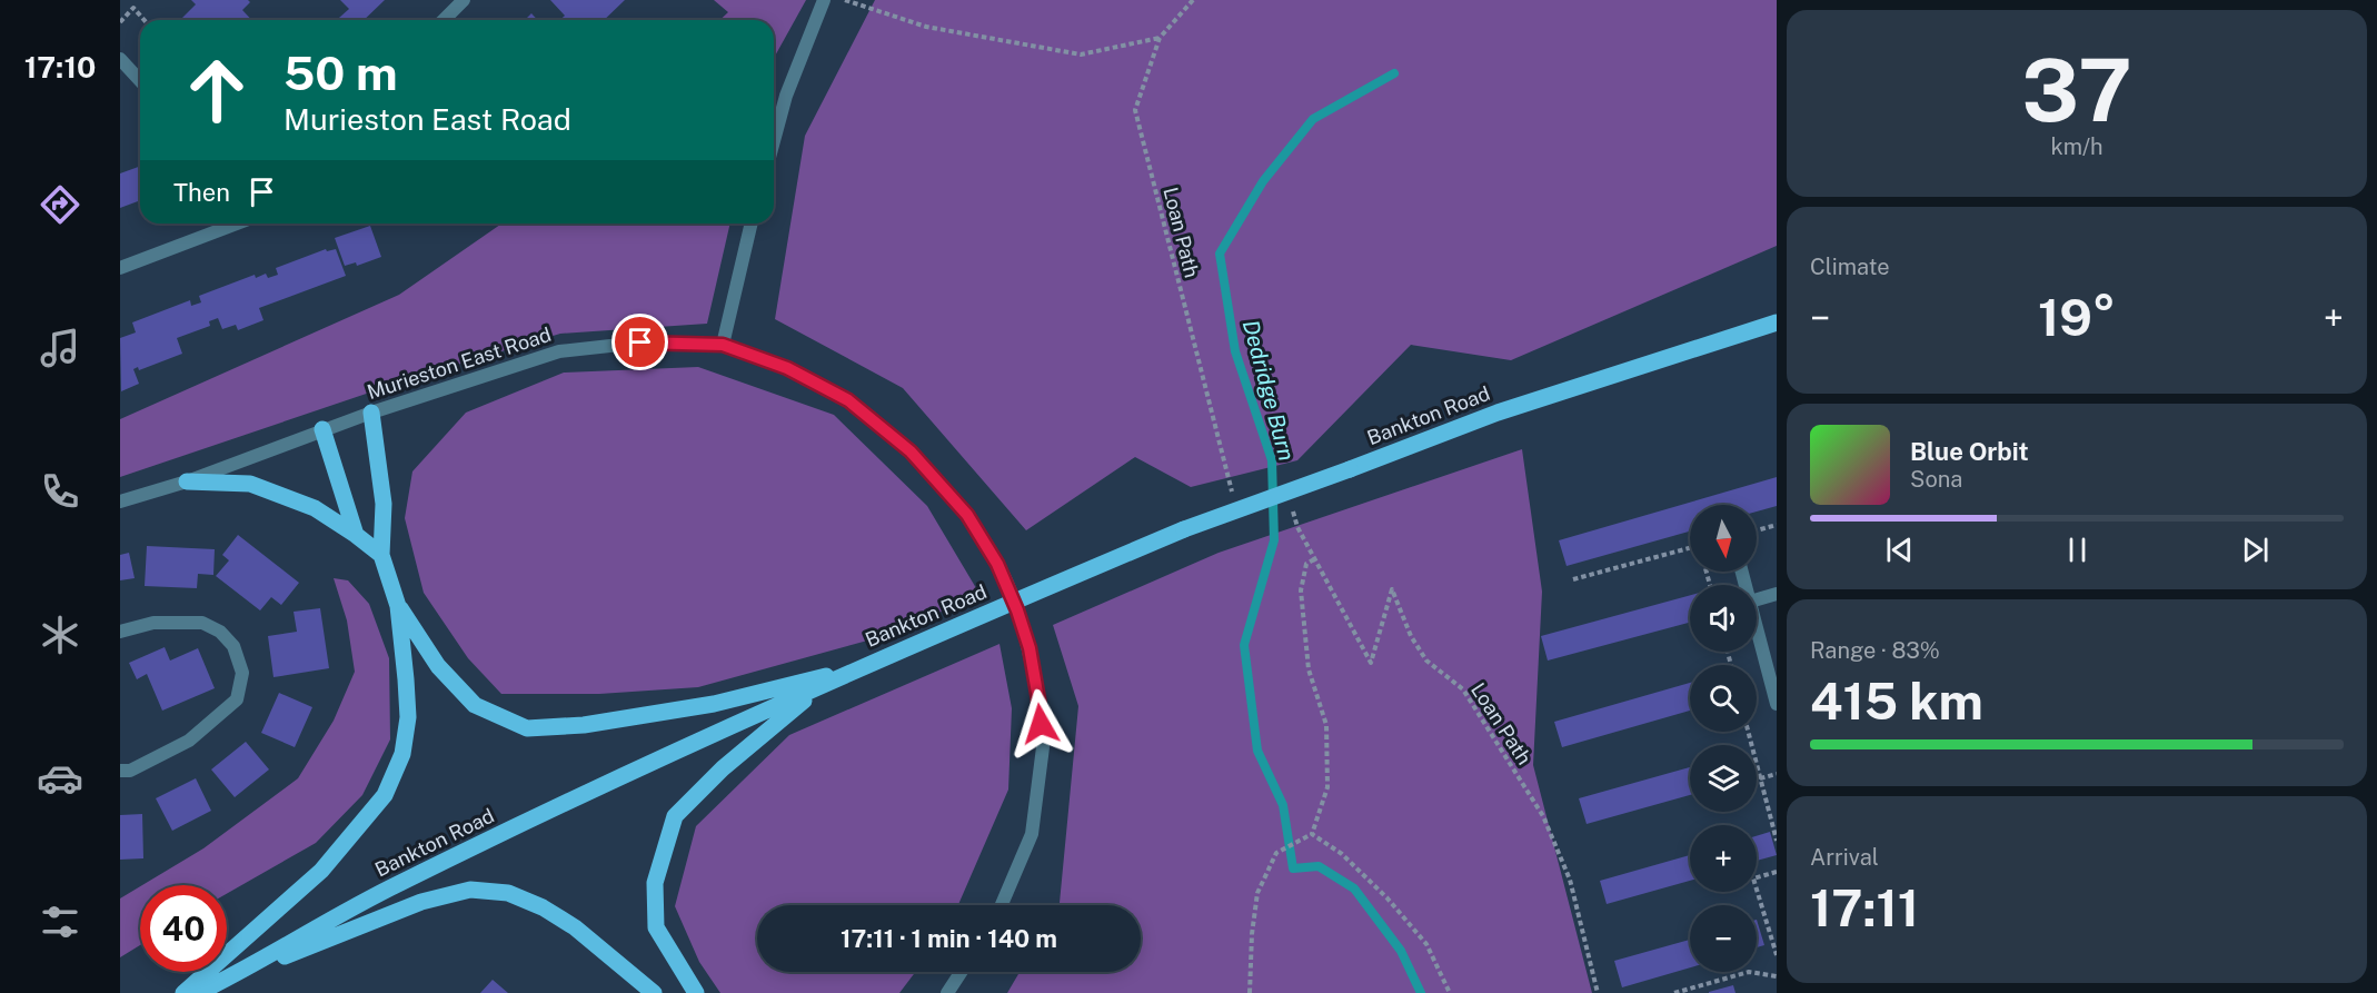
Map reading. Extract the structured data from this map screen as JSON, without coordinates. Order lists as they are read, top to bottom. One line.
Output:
{"streets":{"main road":["Bankton Road"],"street":["Murieston East Road"],"path":["Loan Path"]},"water":["Dedridge Burn"],"north":"bottom","page":{"tabs":"17:10","tile":[["37","km/h"],"Climate",["Range · 83%","415 km"],["Arrival","17:11"]],"turn":["50 m","Murieston East Road"],"then":"Then","heat":["−","19°","+"],"song":["Blue Orbit","Sona"],"map_buttons":["+","−"],"limit":"40","trip":"17:11 · 1 min · 140 m"}}
